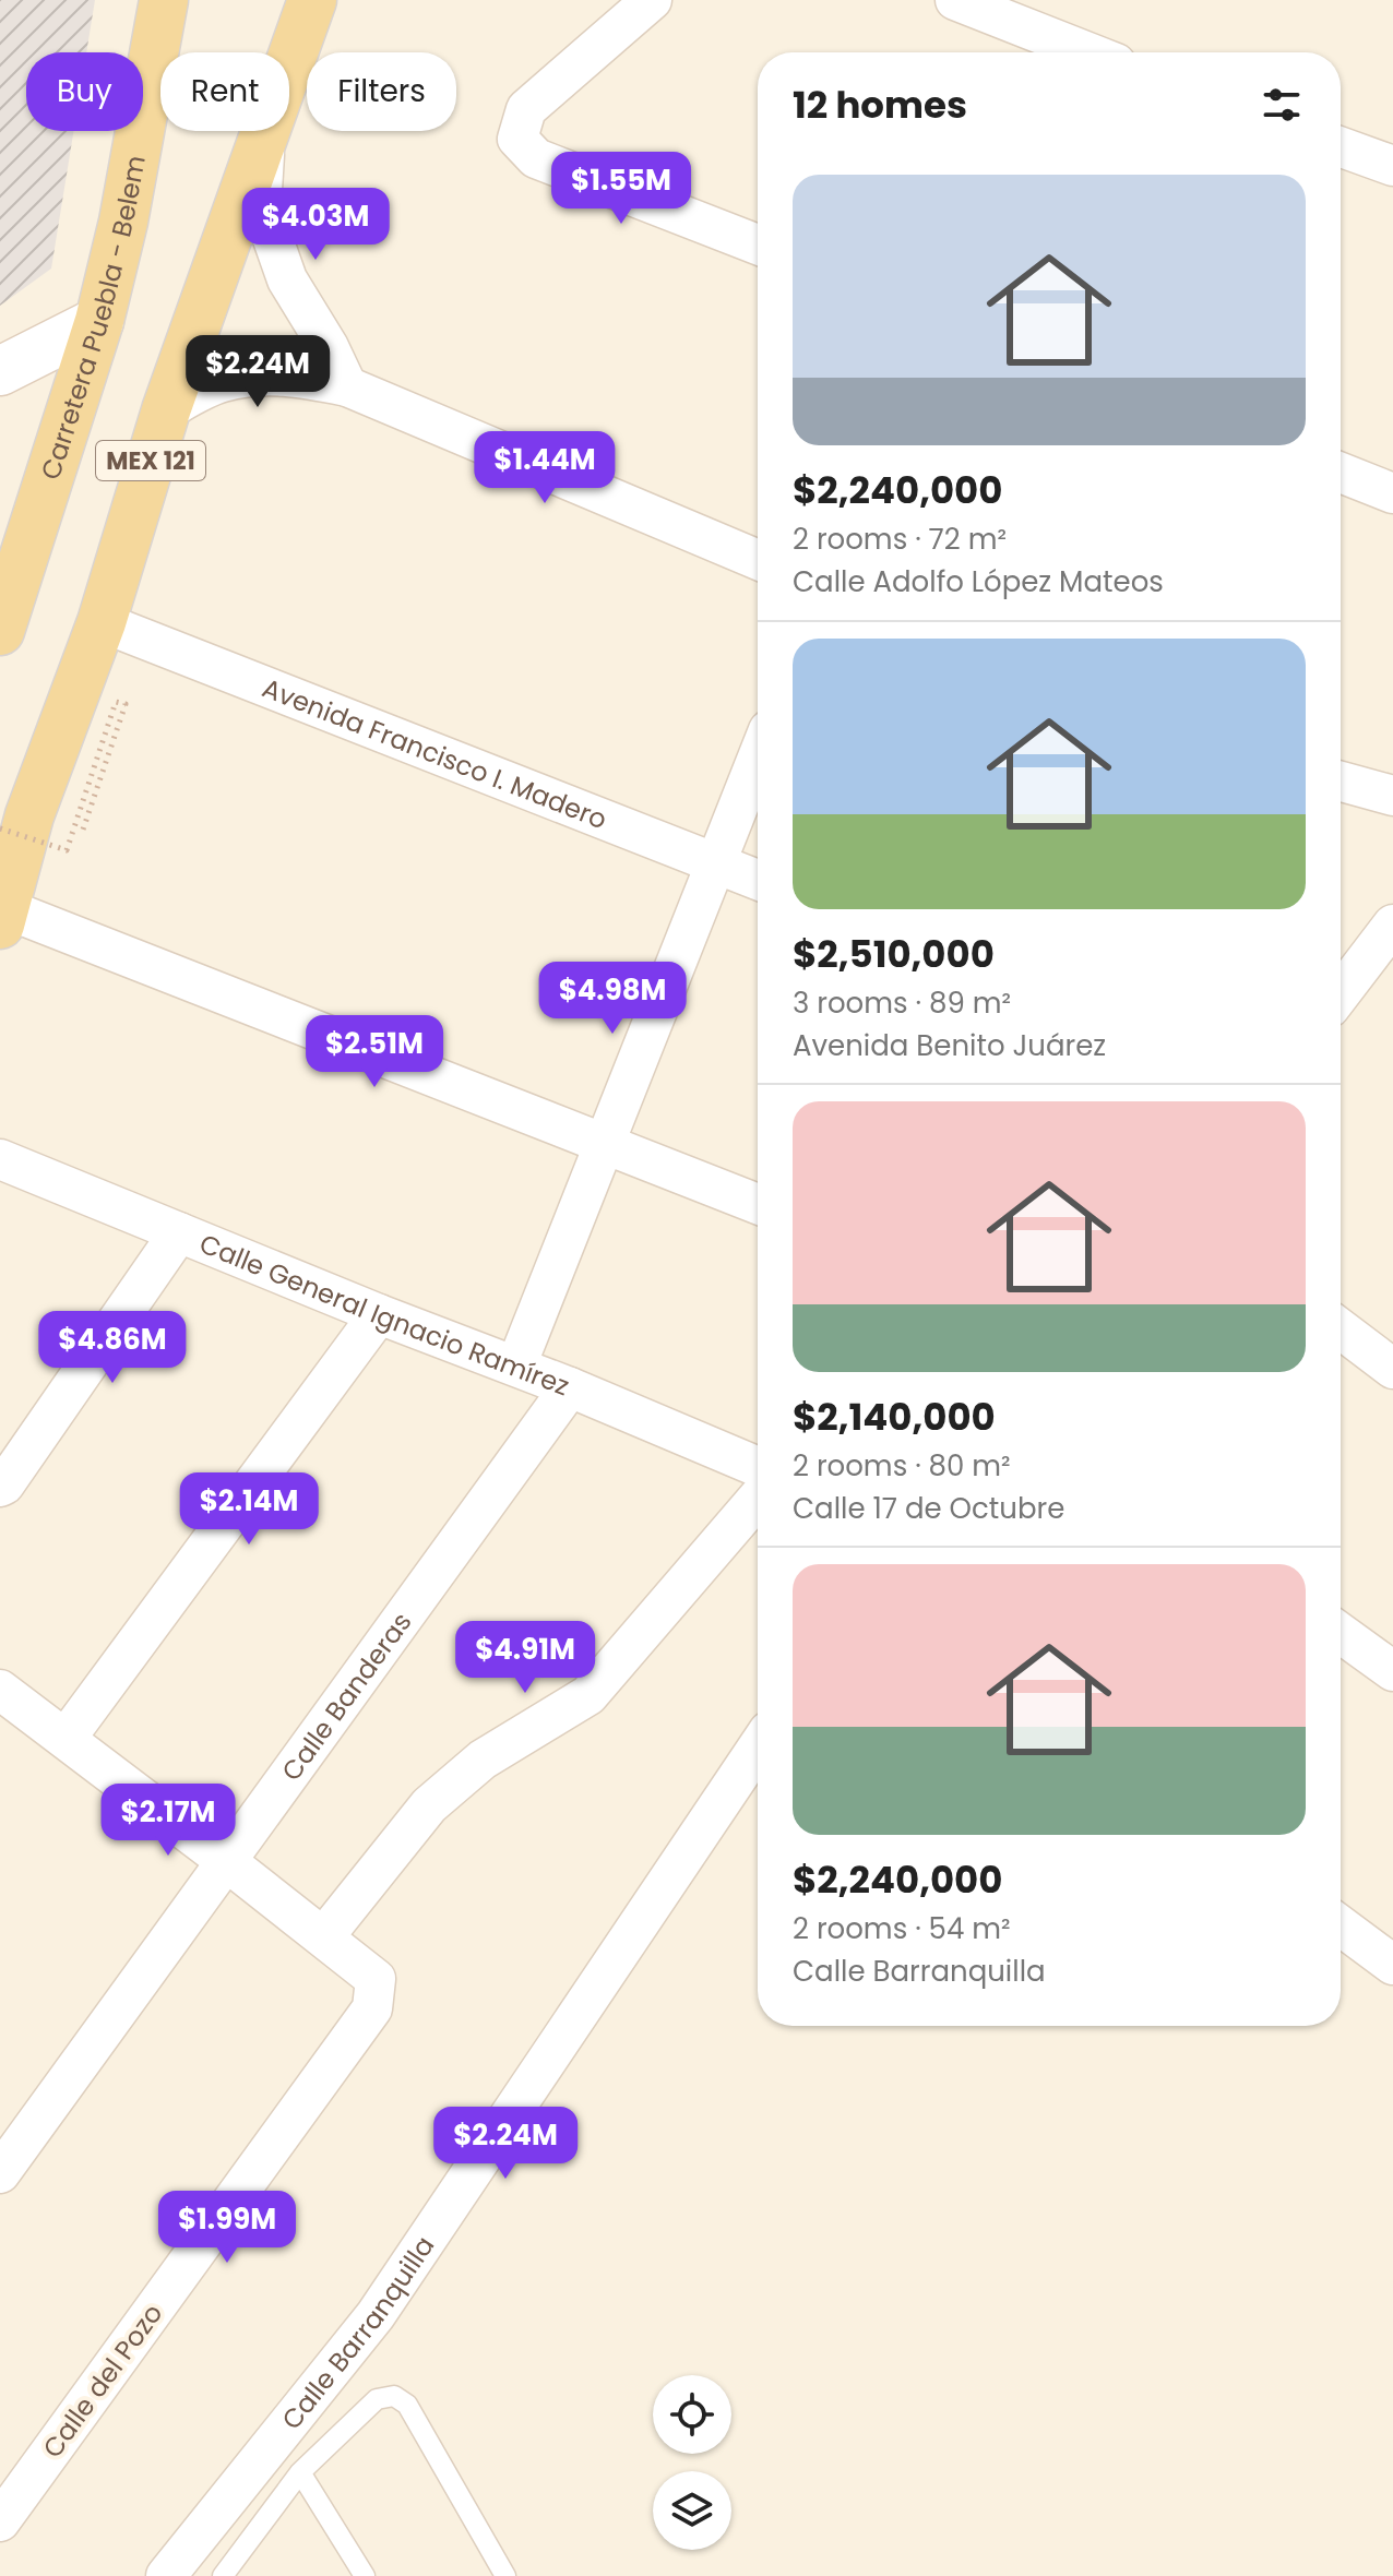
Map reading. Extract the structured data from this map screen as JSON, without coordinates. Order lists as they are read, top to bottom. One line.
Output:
{"streets":{"main road":["Carretera Puebla - Belem","MEX 121"],"street":["Avenida Francisco I. Madero","Calle General Ignacio Ramírez","Calle Banderas","Calle Barranquilla","Calle del Pozo"]},"crossings":[["MEX 121","Avenida Francisco I. Madero"],["Calle General Ignacio Ramírez","Calle Banderas"]],"page":{"chip":["Buy","Rent","Filters"],"heading":"12 homes","price":["$1.55M","$4.03M","$2.24M","$1.44M","$4.98M","$2.51M","$4.86M","$2.14M","$4.91M","$2.17M","$2.24M","$1.99M"],"list":[{"name":"$2,240,000","note":"2 rooms · 72 m² · Calle Adolfo López Mateos"},{"name":"$2,510,000","note":"3 rooms · 89 m² · Avenida Benito Juárez"},{"name":"$2,140,000","note":"2 rooms · 80 m² · Calle 17 de Octubre"},{"name":"$2,240,000","note":"2 rooms · 54 m² · Calle Barranquilla"}]}}
